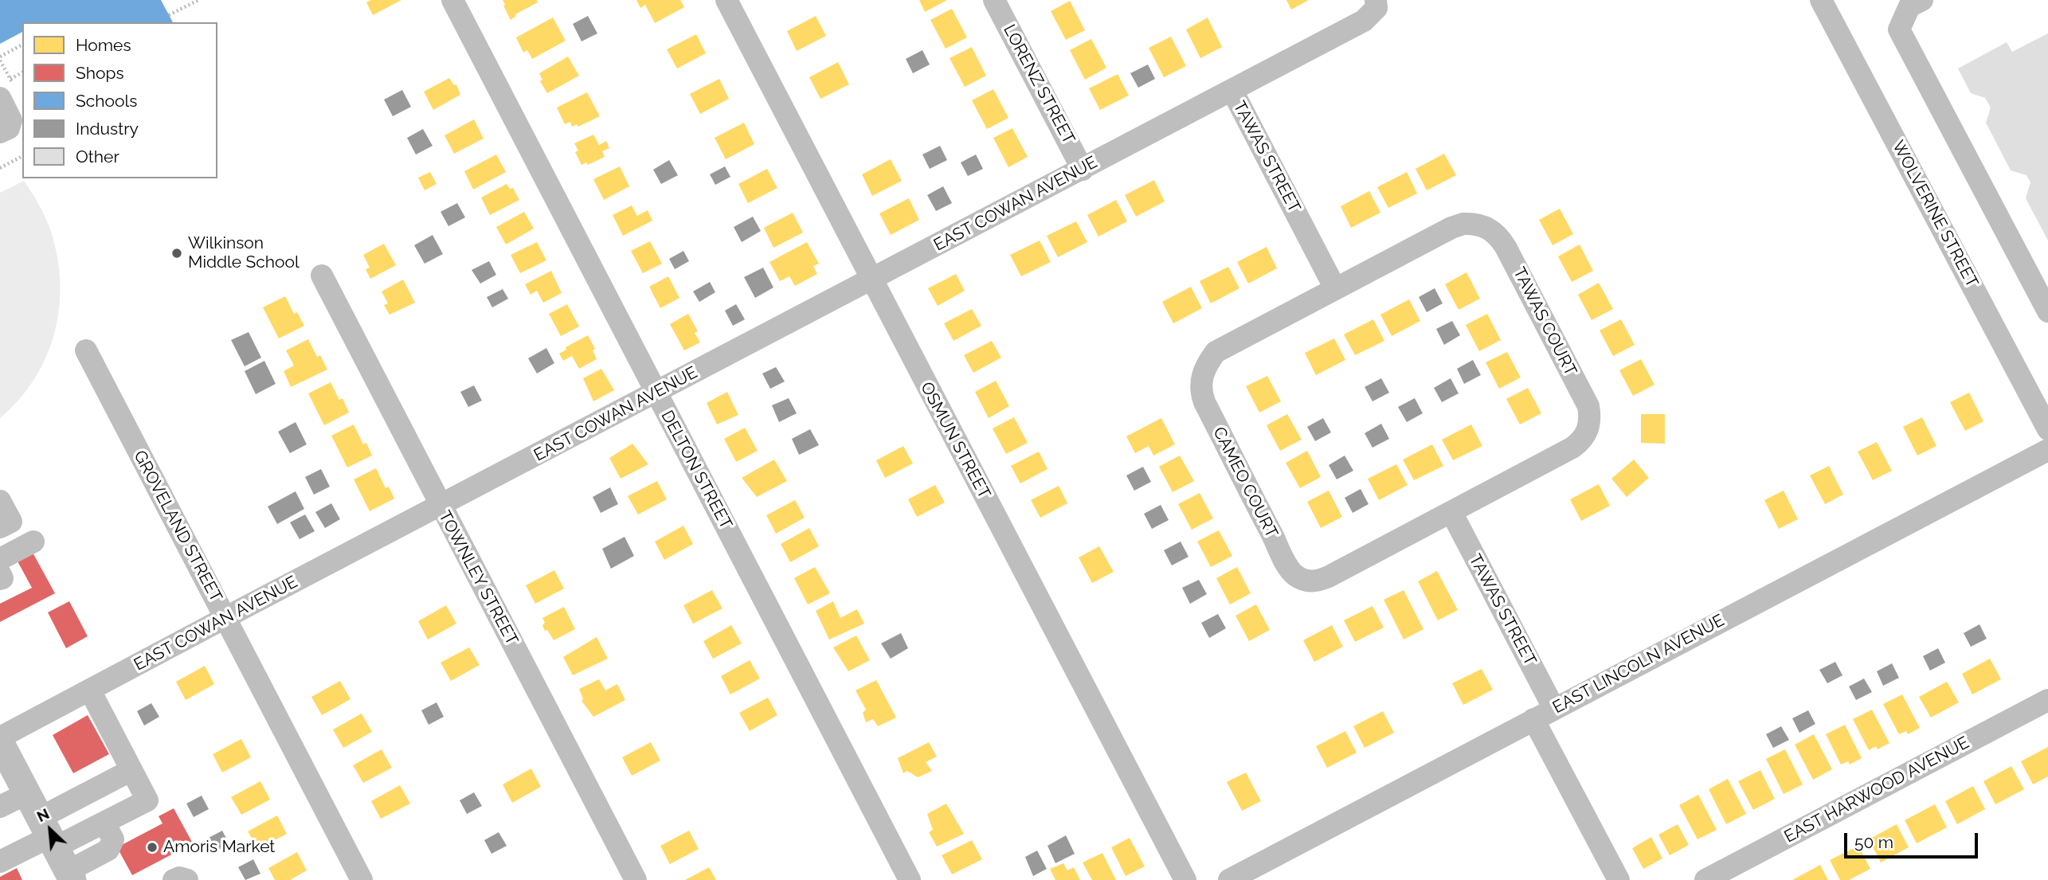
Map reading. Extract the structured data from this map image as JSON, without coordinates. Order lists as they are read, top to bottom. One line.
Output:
{"streets":{"street":["LORENZ STREET","TAWAS STREET","EAST COWAN AVENUE","WOLVERINE STREET","TAWAS COURT","OSMUN STREET","DELTON STREET","CAMEO COURT","GROVELAND STREET","TOWNLEY STREET","EAST LINCOLN AVENUE","EAST HARWOOD AVENUE"]},"crossings":[["LORENZ STREET","EAST COWAN AVENUE"],["TAWAS STREET","EAST COWAN AVENUE"],["TAWAS STREET","TAWAS COURT"],["TAWAS STREET","CAMEO COURT"],["TAWAS STREET","EAST LINCOLN AVENUE"],["EAST COWAN AVENUE","OSMUN STREET"],["EAST COWAN AVENUE","DELTON STREET"],["EAST COWAN AVENUE","GROVELAND STREET"],["EAST COWAN AVENUE","TOWNLEY STREET"],["TAWAS COURT","CAMEO COURT"]],"places":["Wilkinson Middle School","Amoris Market"],"legend":["Homes","Shops","Schools","Industry","Other"],"scale_bar":"50 m","north":"top left"}
